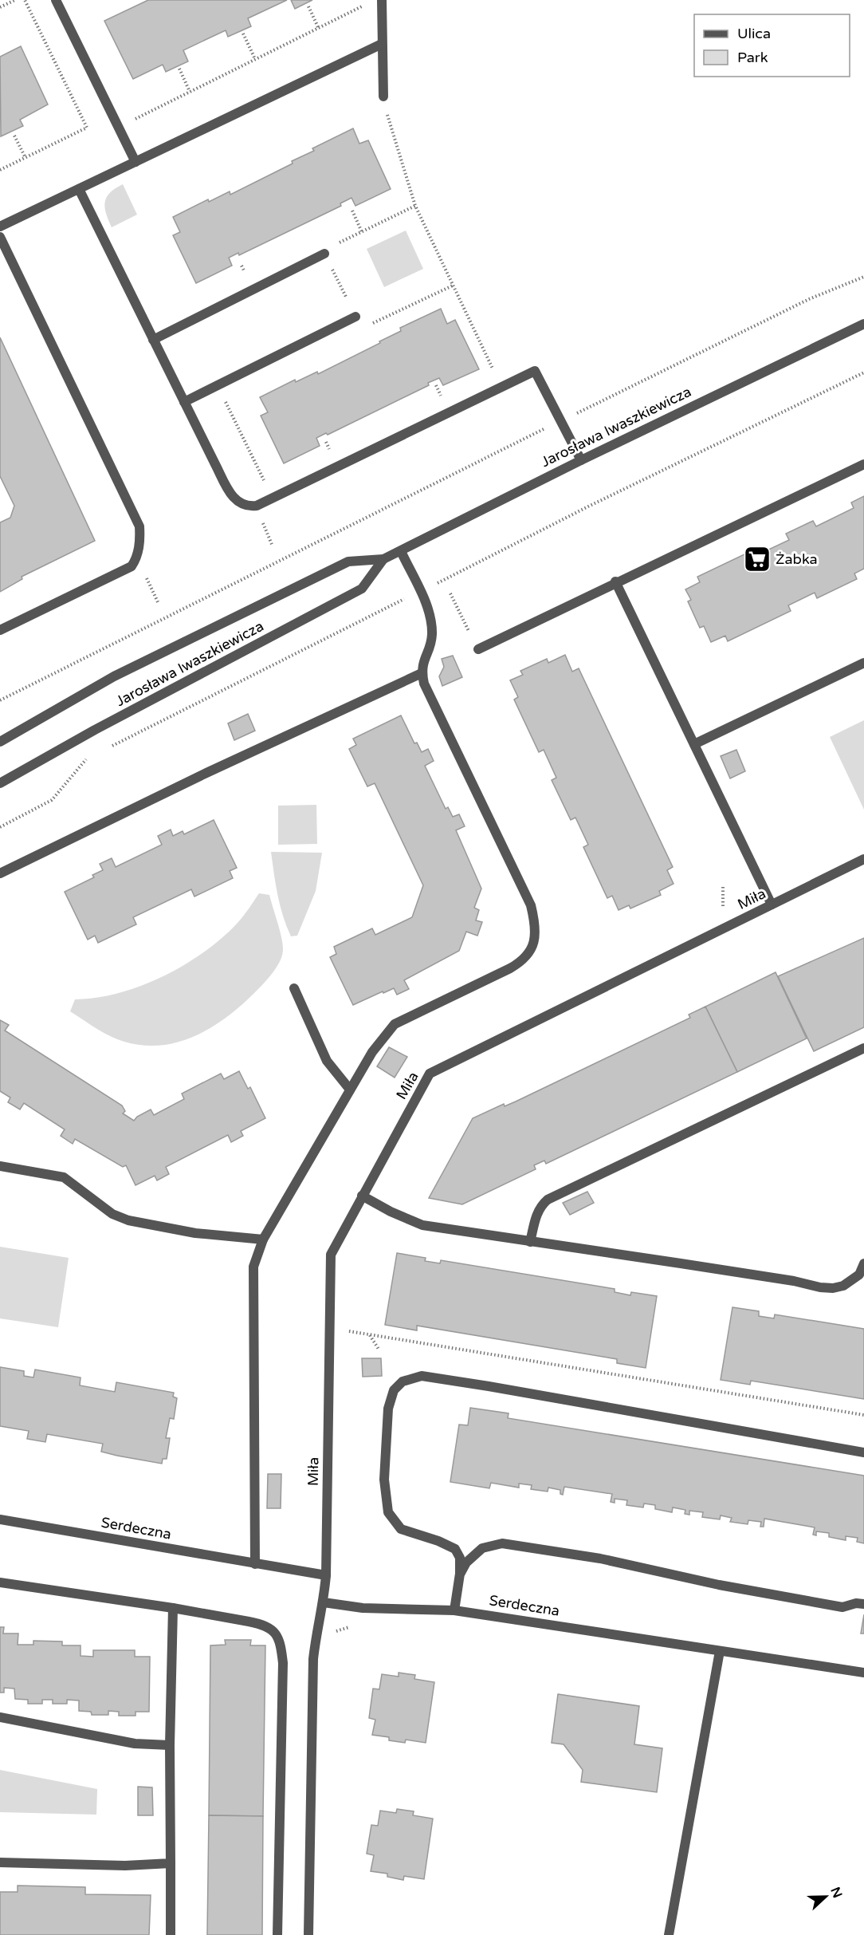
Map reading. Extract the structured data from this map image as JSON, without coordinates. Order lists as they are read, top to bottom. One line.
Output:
{"streets":{"street":["Jarosława Iwaszkiewicza","Miła","Serdeczna"]},"crossings":[["Miła","Serdeczna"]],"places":{"supermarket":["Żabka"]},"legend":["Ulica","Park"],"north":"right"}
